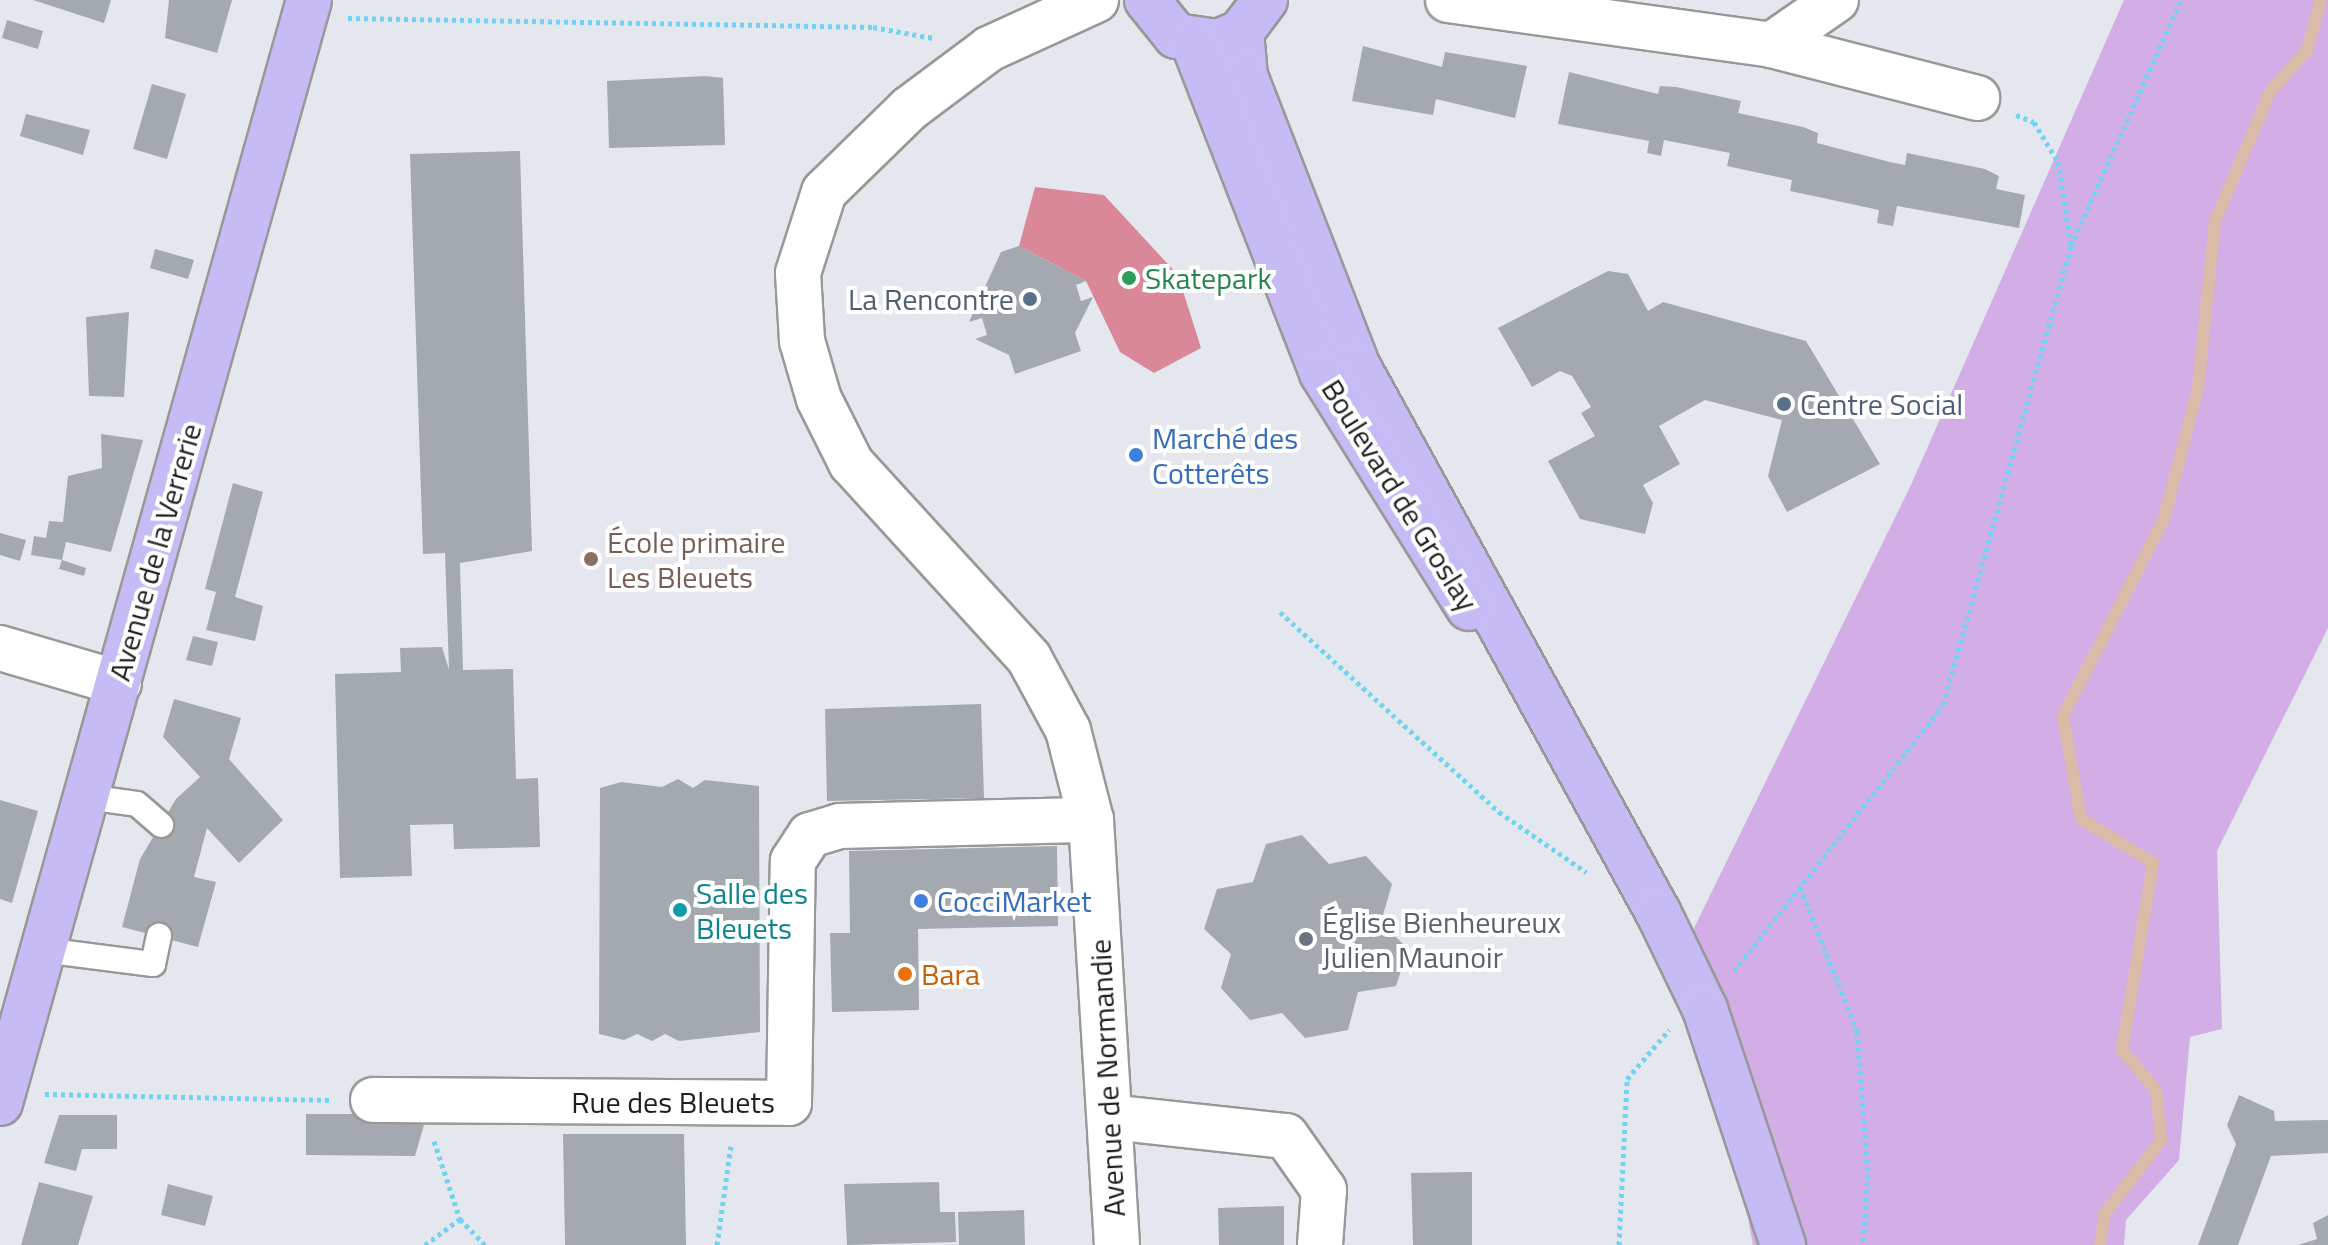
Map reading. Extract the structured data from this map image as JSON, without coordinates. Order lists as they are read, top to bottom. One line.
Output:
{"streets":{"main road":["Boulevard de Groslay","Avenue de la Verrerie"],"street":["Avenue de Normandie","Rue des Bleuets"]},"crossings":[["Avenue de Normandie","Rue des Bleuets"]],"places":["Skatepark","La Rencontre","Centre Social","Marché des Cotterêts","École primaire Les Bleuets","CocciMarket","Salle des Bleuets","Église Bienheureux Julien Maunoir","Bara"]}
